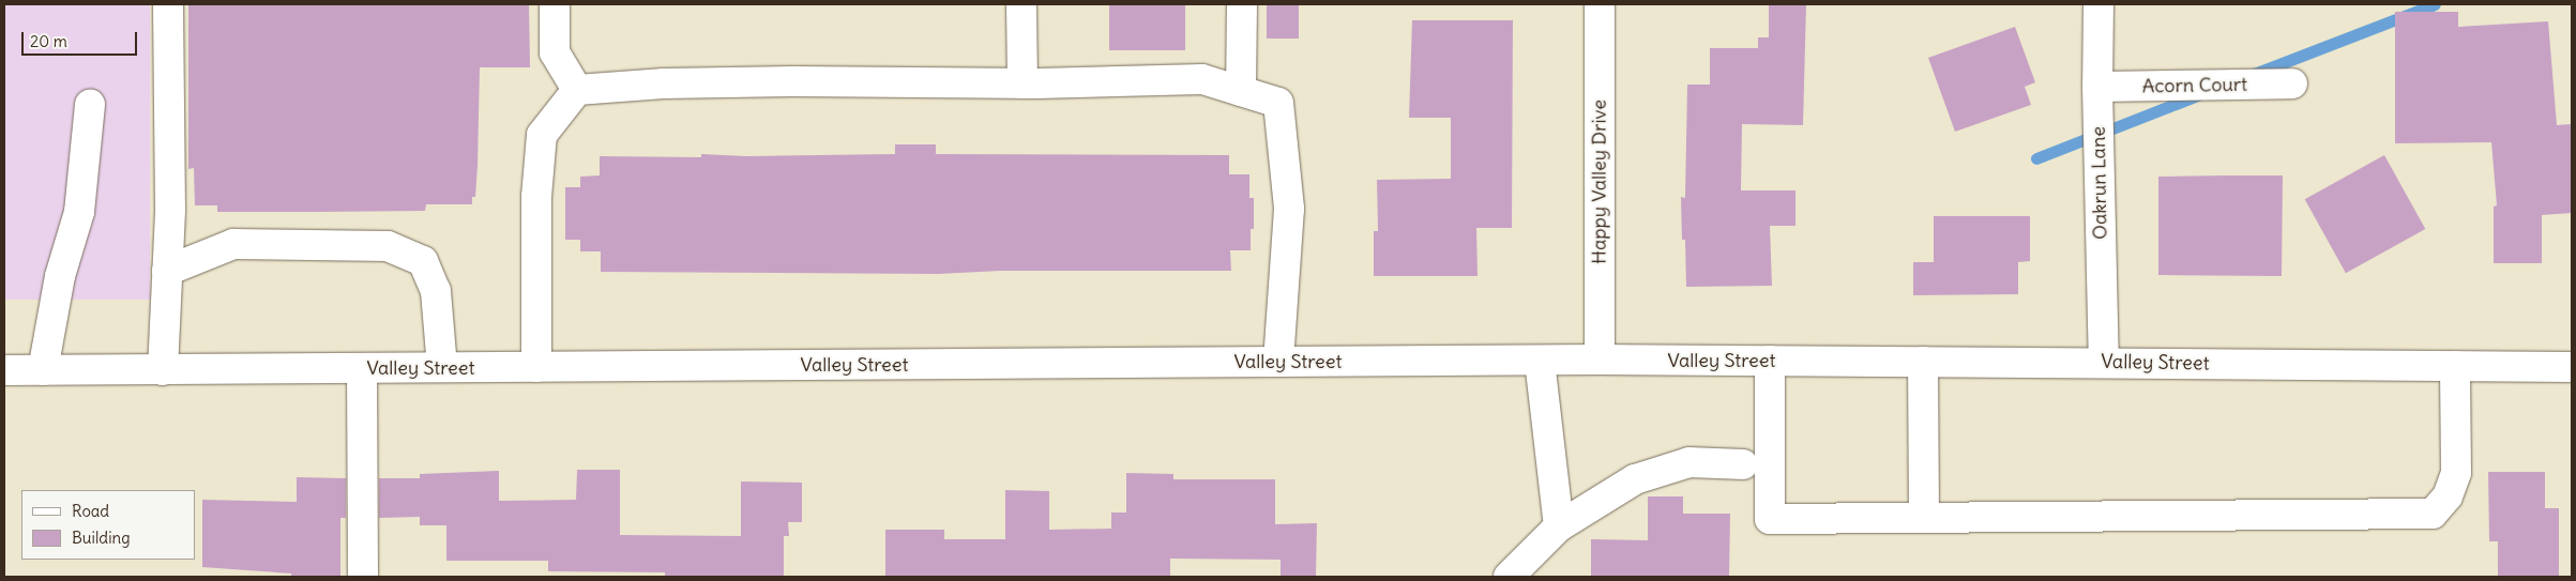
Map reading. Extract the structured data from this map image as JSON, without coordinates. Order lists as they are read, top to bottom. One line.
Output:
{"streets":{"street":["Acorn Court","Happy Valley Drive","Oakrun Lane","Valley Street"]},"crossings":[["Acorn Court","Oakrun Lane"],["Happy Valley Drive","Valley Street"],["Oakrun Lane","Valley Street"]],"legend":["Road","Building"],"scale_bar":"20 m"}
